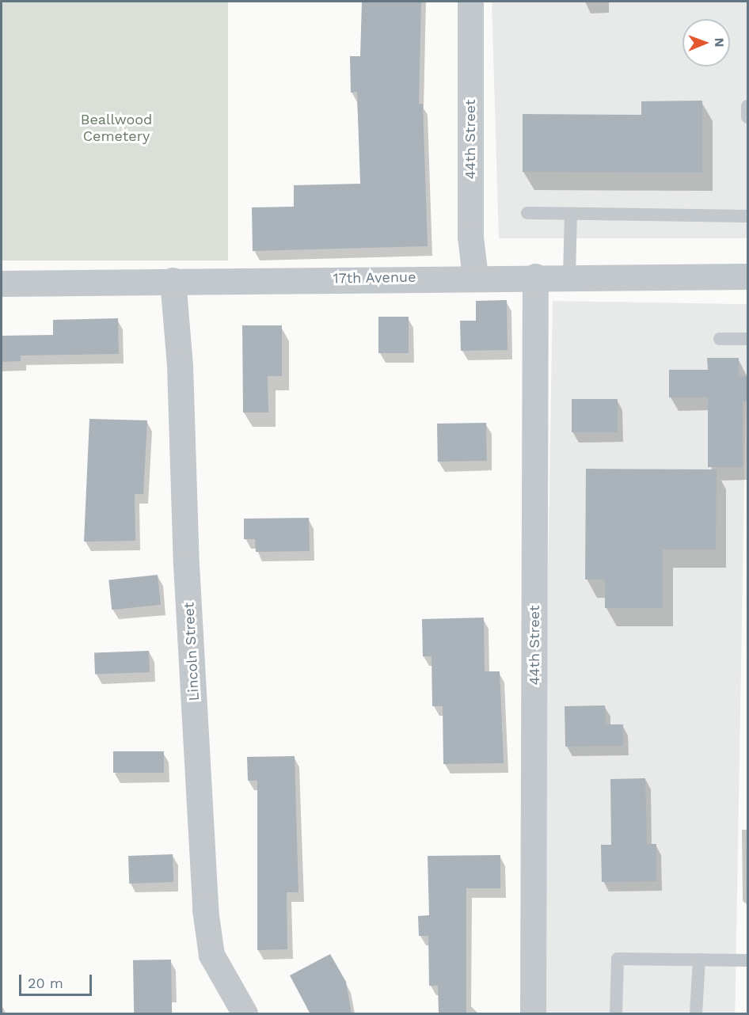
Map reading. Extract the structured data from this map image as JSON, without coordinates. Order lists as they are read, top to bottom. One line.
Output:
{"streets":{"street":["44th Street","17th Avenue","Lincoln Street"]},"crossings":[["44th Street","17th Avenue"],["17th Avenue","Lincoln Street"]],"parks":["Beallwood Cemetery"],"scale_bar":"20 m","north":"right"}
